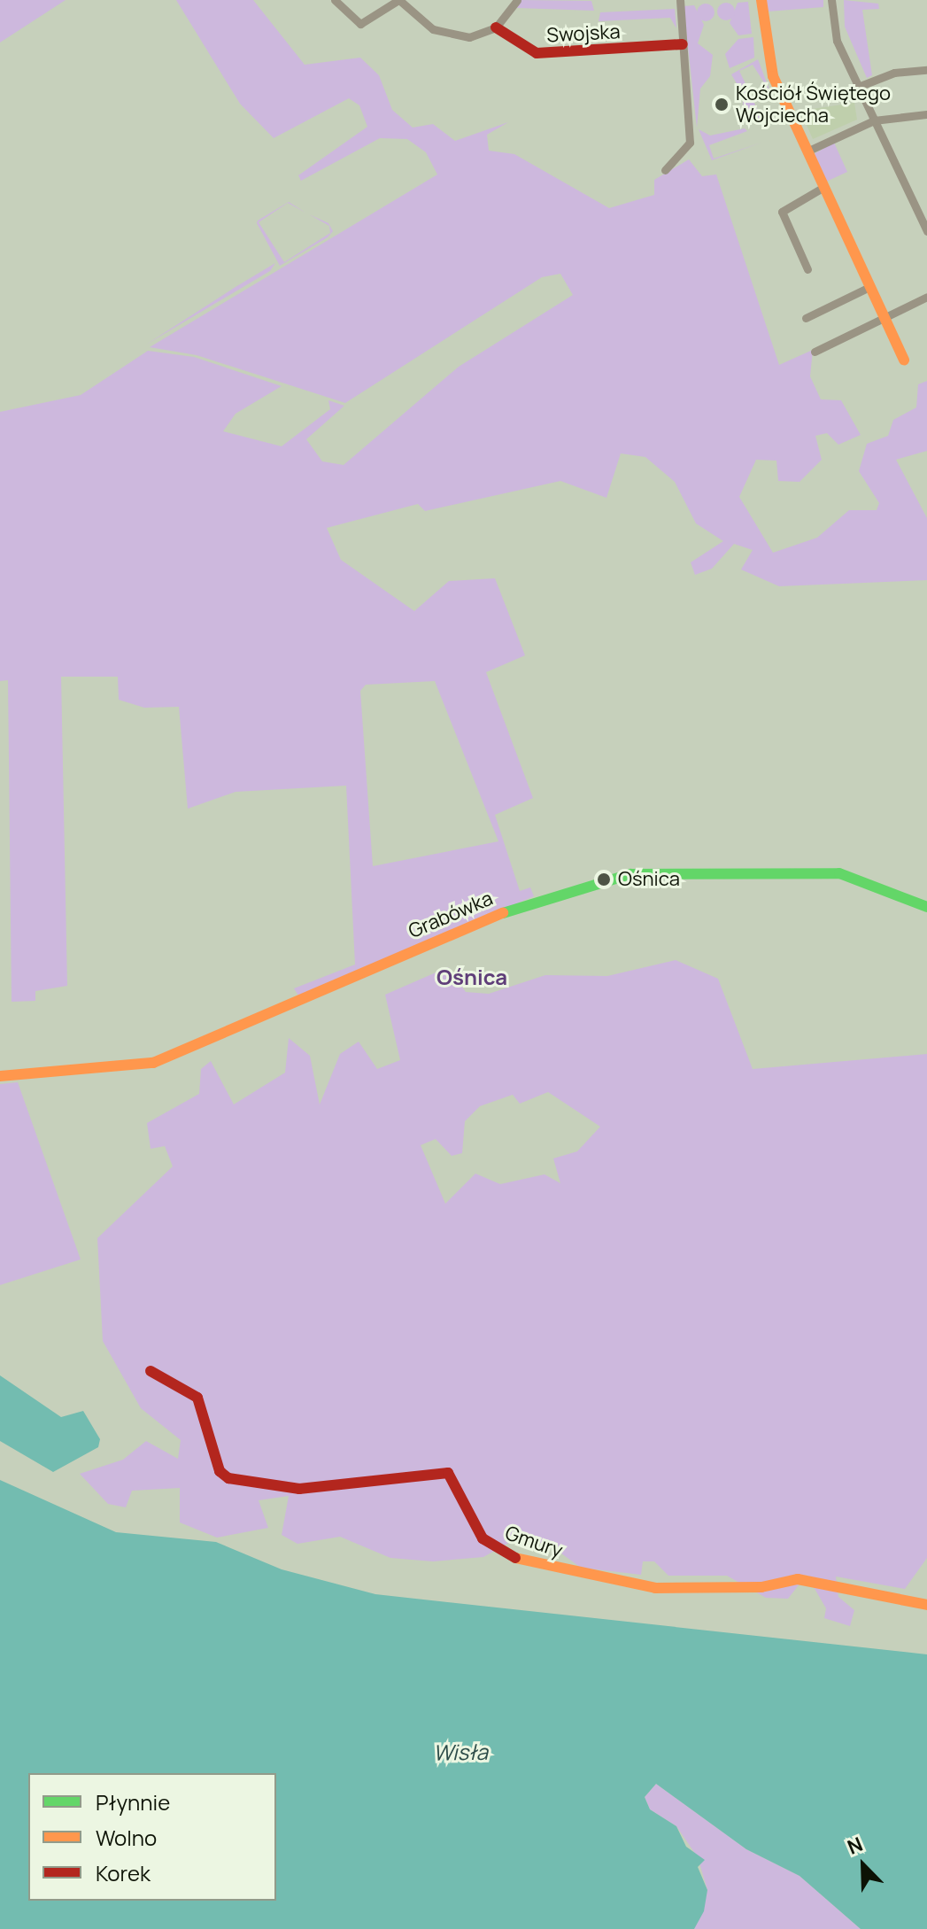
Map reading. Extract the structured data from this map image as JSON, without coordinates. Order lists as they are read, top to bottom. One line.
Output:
{"streets":{"street":["Swojska","Grabówka","Gmury"]},"districts":["Ośnica"],"water":["Wisła"],"places":["Kościół Świętego Wojciecha","Ośnica"],"legend":["Płynnie","Wolno","Korek"],"north":"top left"}
